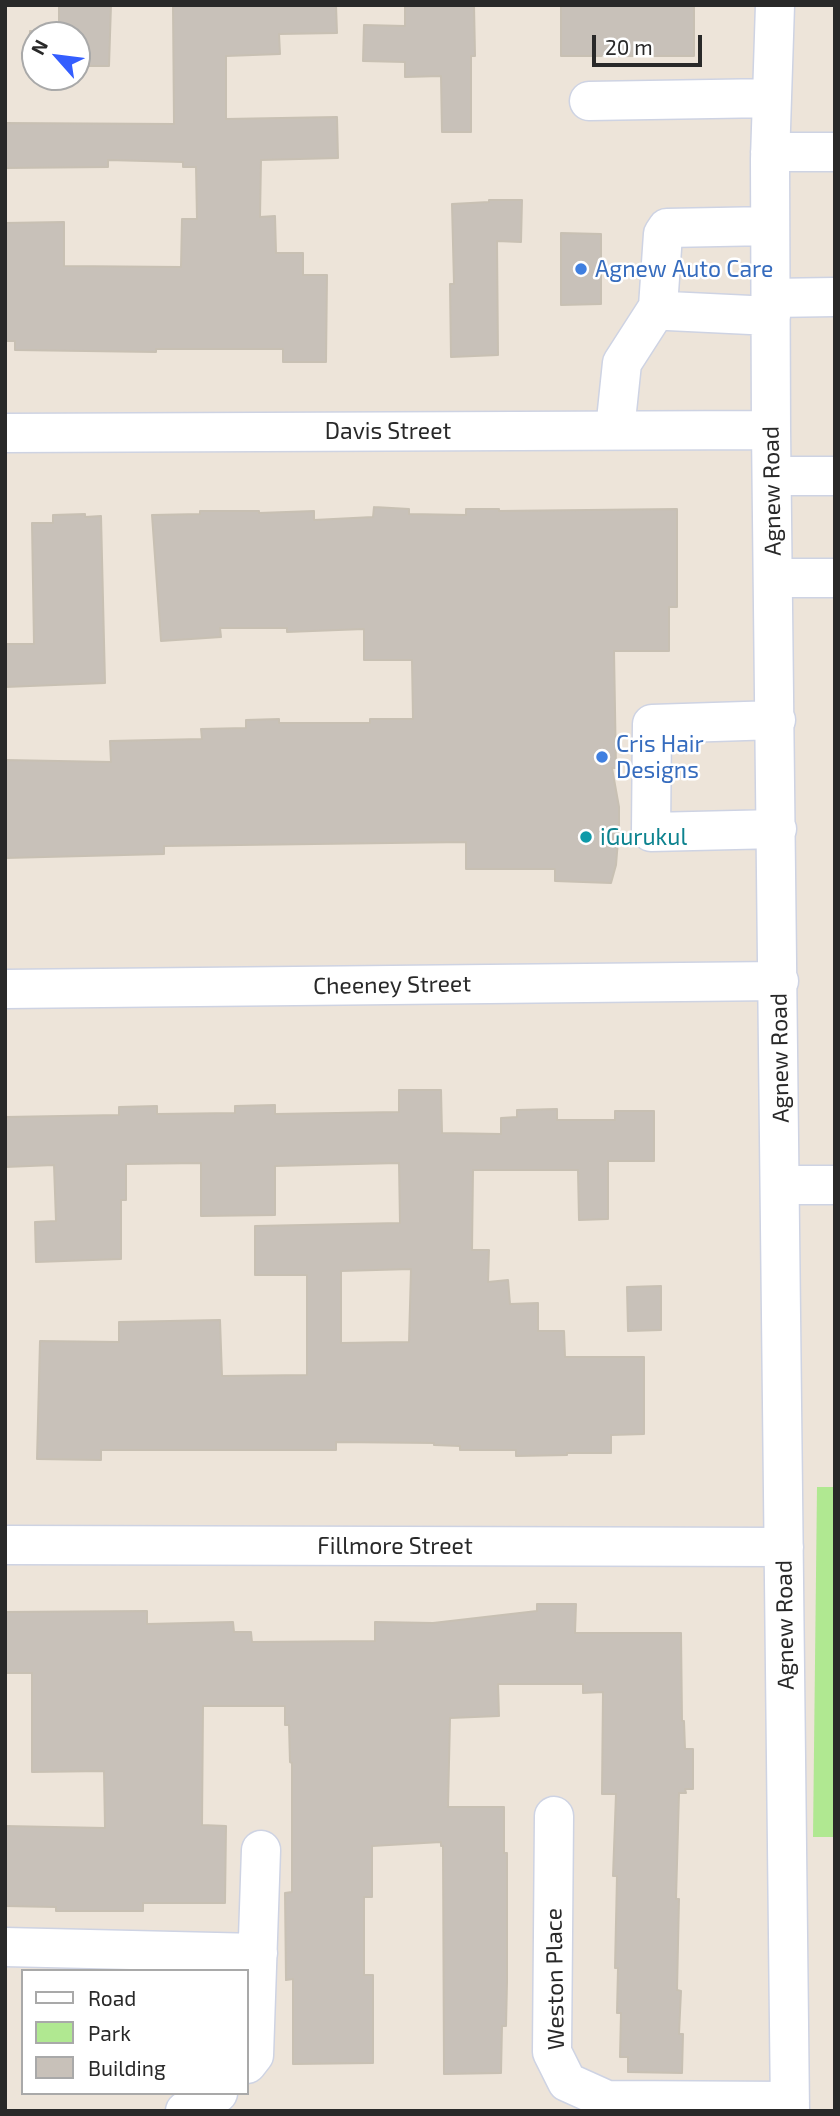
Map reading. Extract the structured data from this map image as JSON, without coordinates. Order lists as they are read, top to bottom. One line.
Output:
{"streets":{"street":["Davis Street","Agnew Road","Cheeney Street","Fillmore Street","Weston Place"]},"crossings":[["Davis Street","Agnew Road"],["Agnew Road","Cheeney Street"],["Agnew Road","Fillmore Street"],["Agnew Road","Weston Place"]],"places":["Agnew Auto Care","Cris Hair Designs","iGurukul"],"legend":["Road","Park","Building"],"scale_bar":"20 m","north":"top left"}
